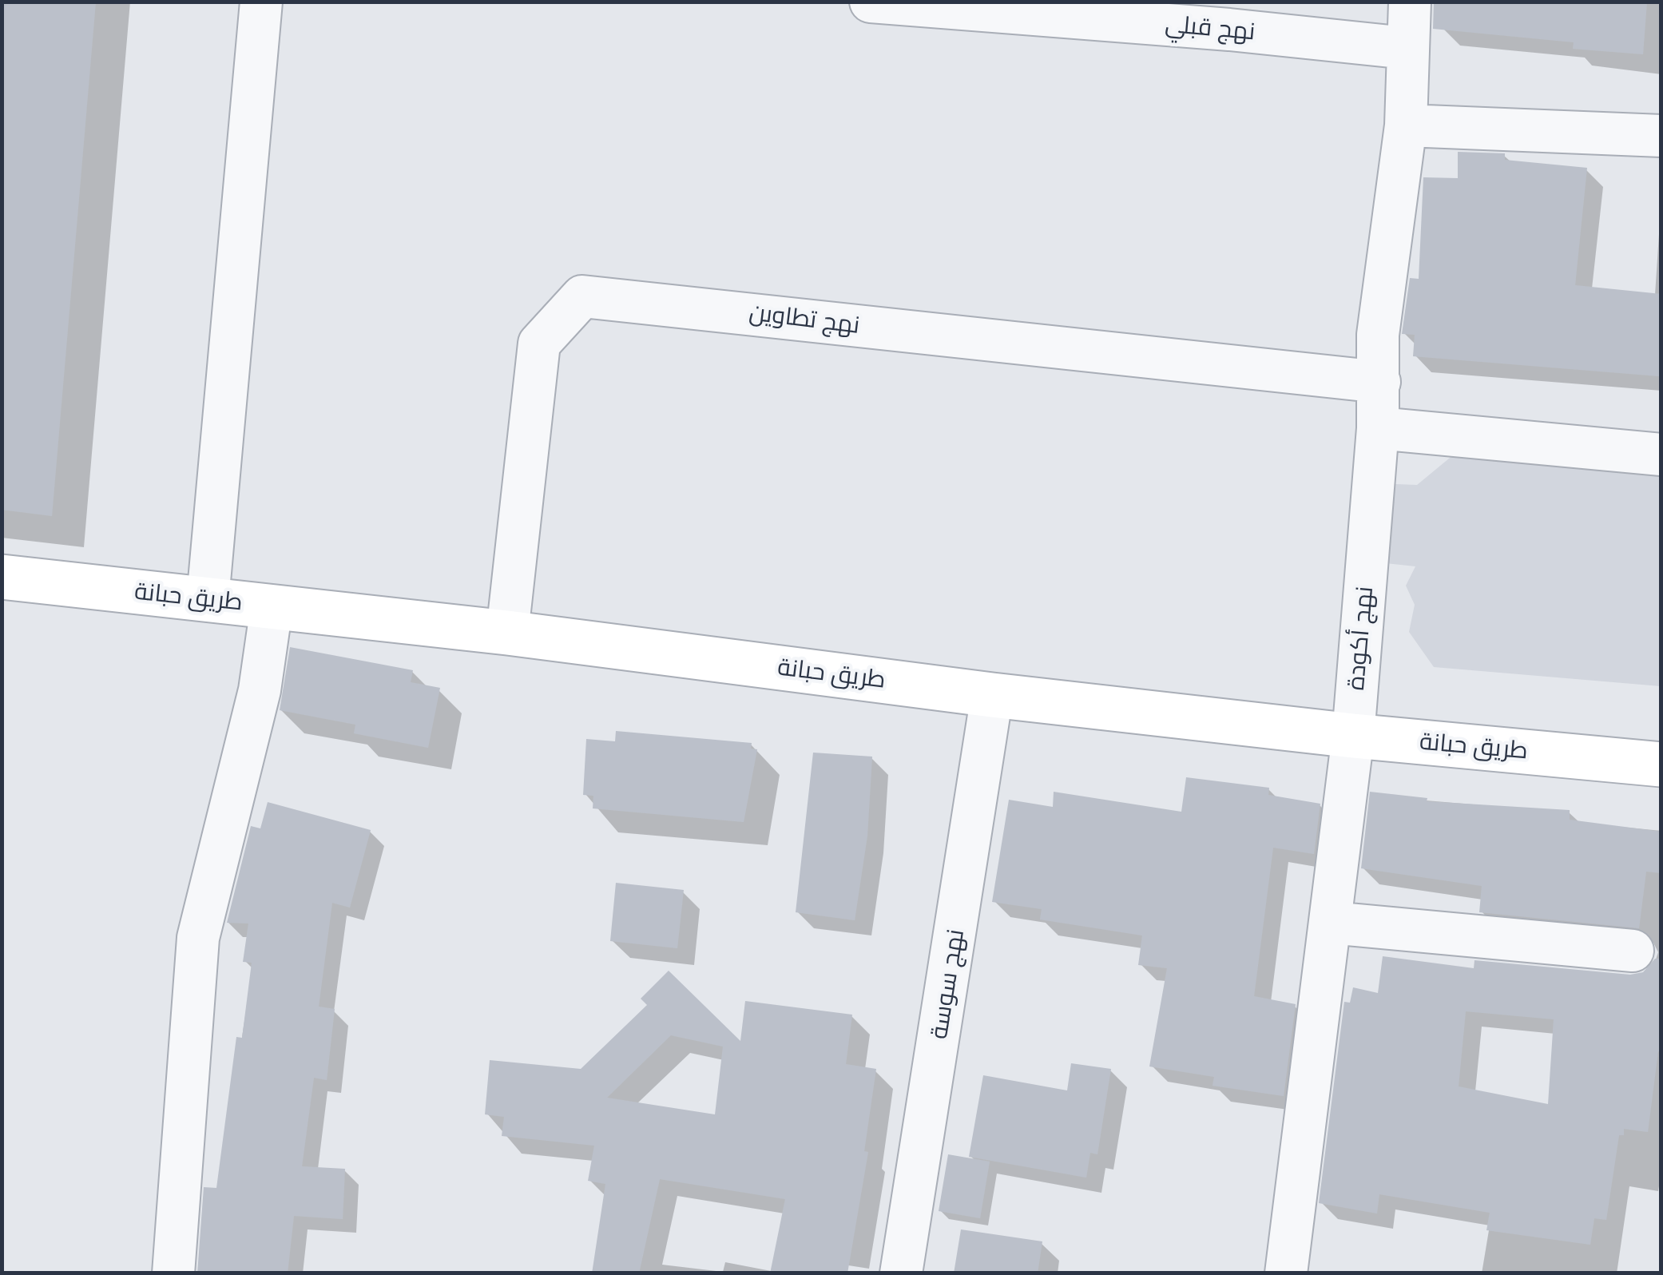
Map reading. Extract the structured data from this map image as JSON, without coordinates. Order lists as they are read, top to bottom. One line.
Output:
{"streets":{"street":["نهج قبلي","نهج تطاوين","طريق حبانة","نهج أكودة","نهج سوسة"]},"crossings":[["نهج قبلي","نهج أكودة"],["نهج تطاوين","طريق حبانة"],["نهج تطاوين","نهج أكودة"],["طريق حبانة","نهج أكودة"],["طريق حبانة","نهج سوسة"]]}
